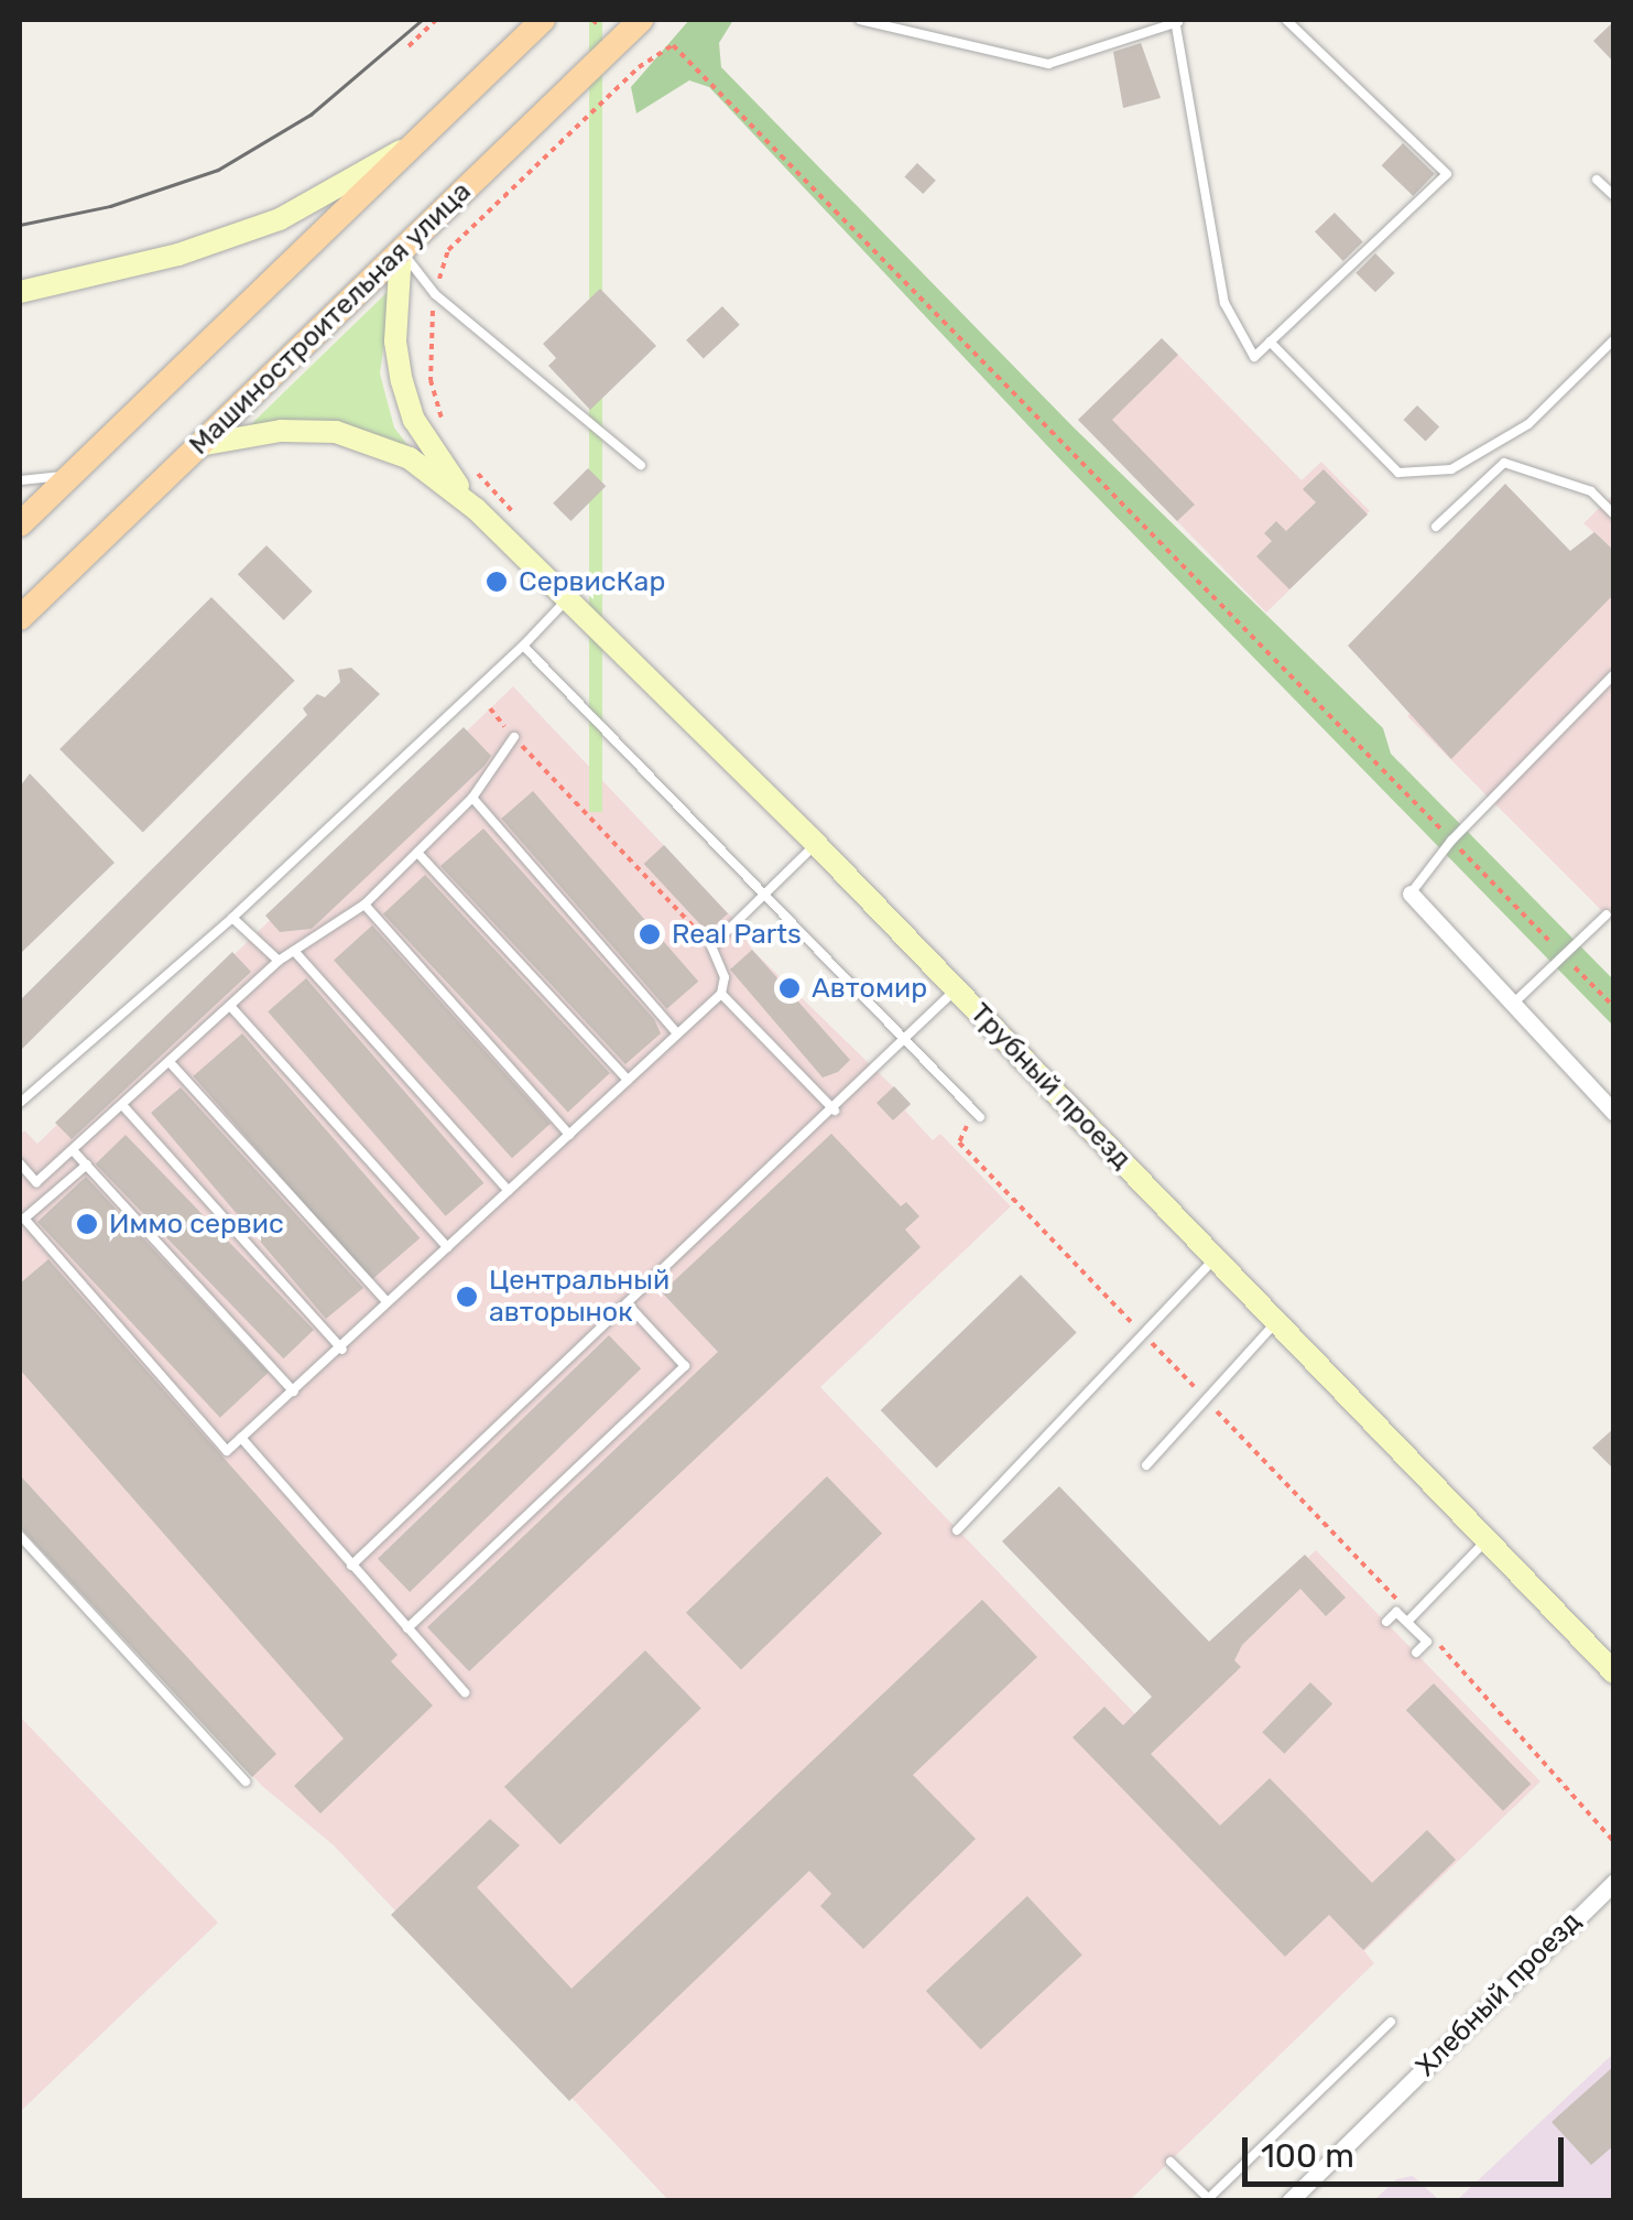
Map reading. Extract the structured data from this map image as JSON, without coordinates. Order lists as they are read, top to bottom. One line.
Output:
{"streets":{"main road":["Машиностроительная улица"],"street":["Трубный проезд","Хлебный проезд"]},"places":["СервисКар","Real Parts","Автомир","Иммо сервис","Центральный авторынок"],"scale_bar":"100 m"}
